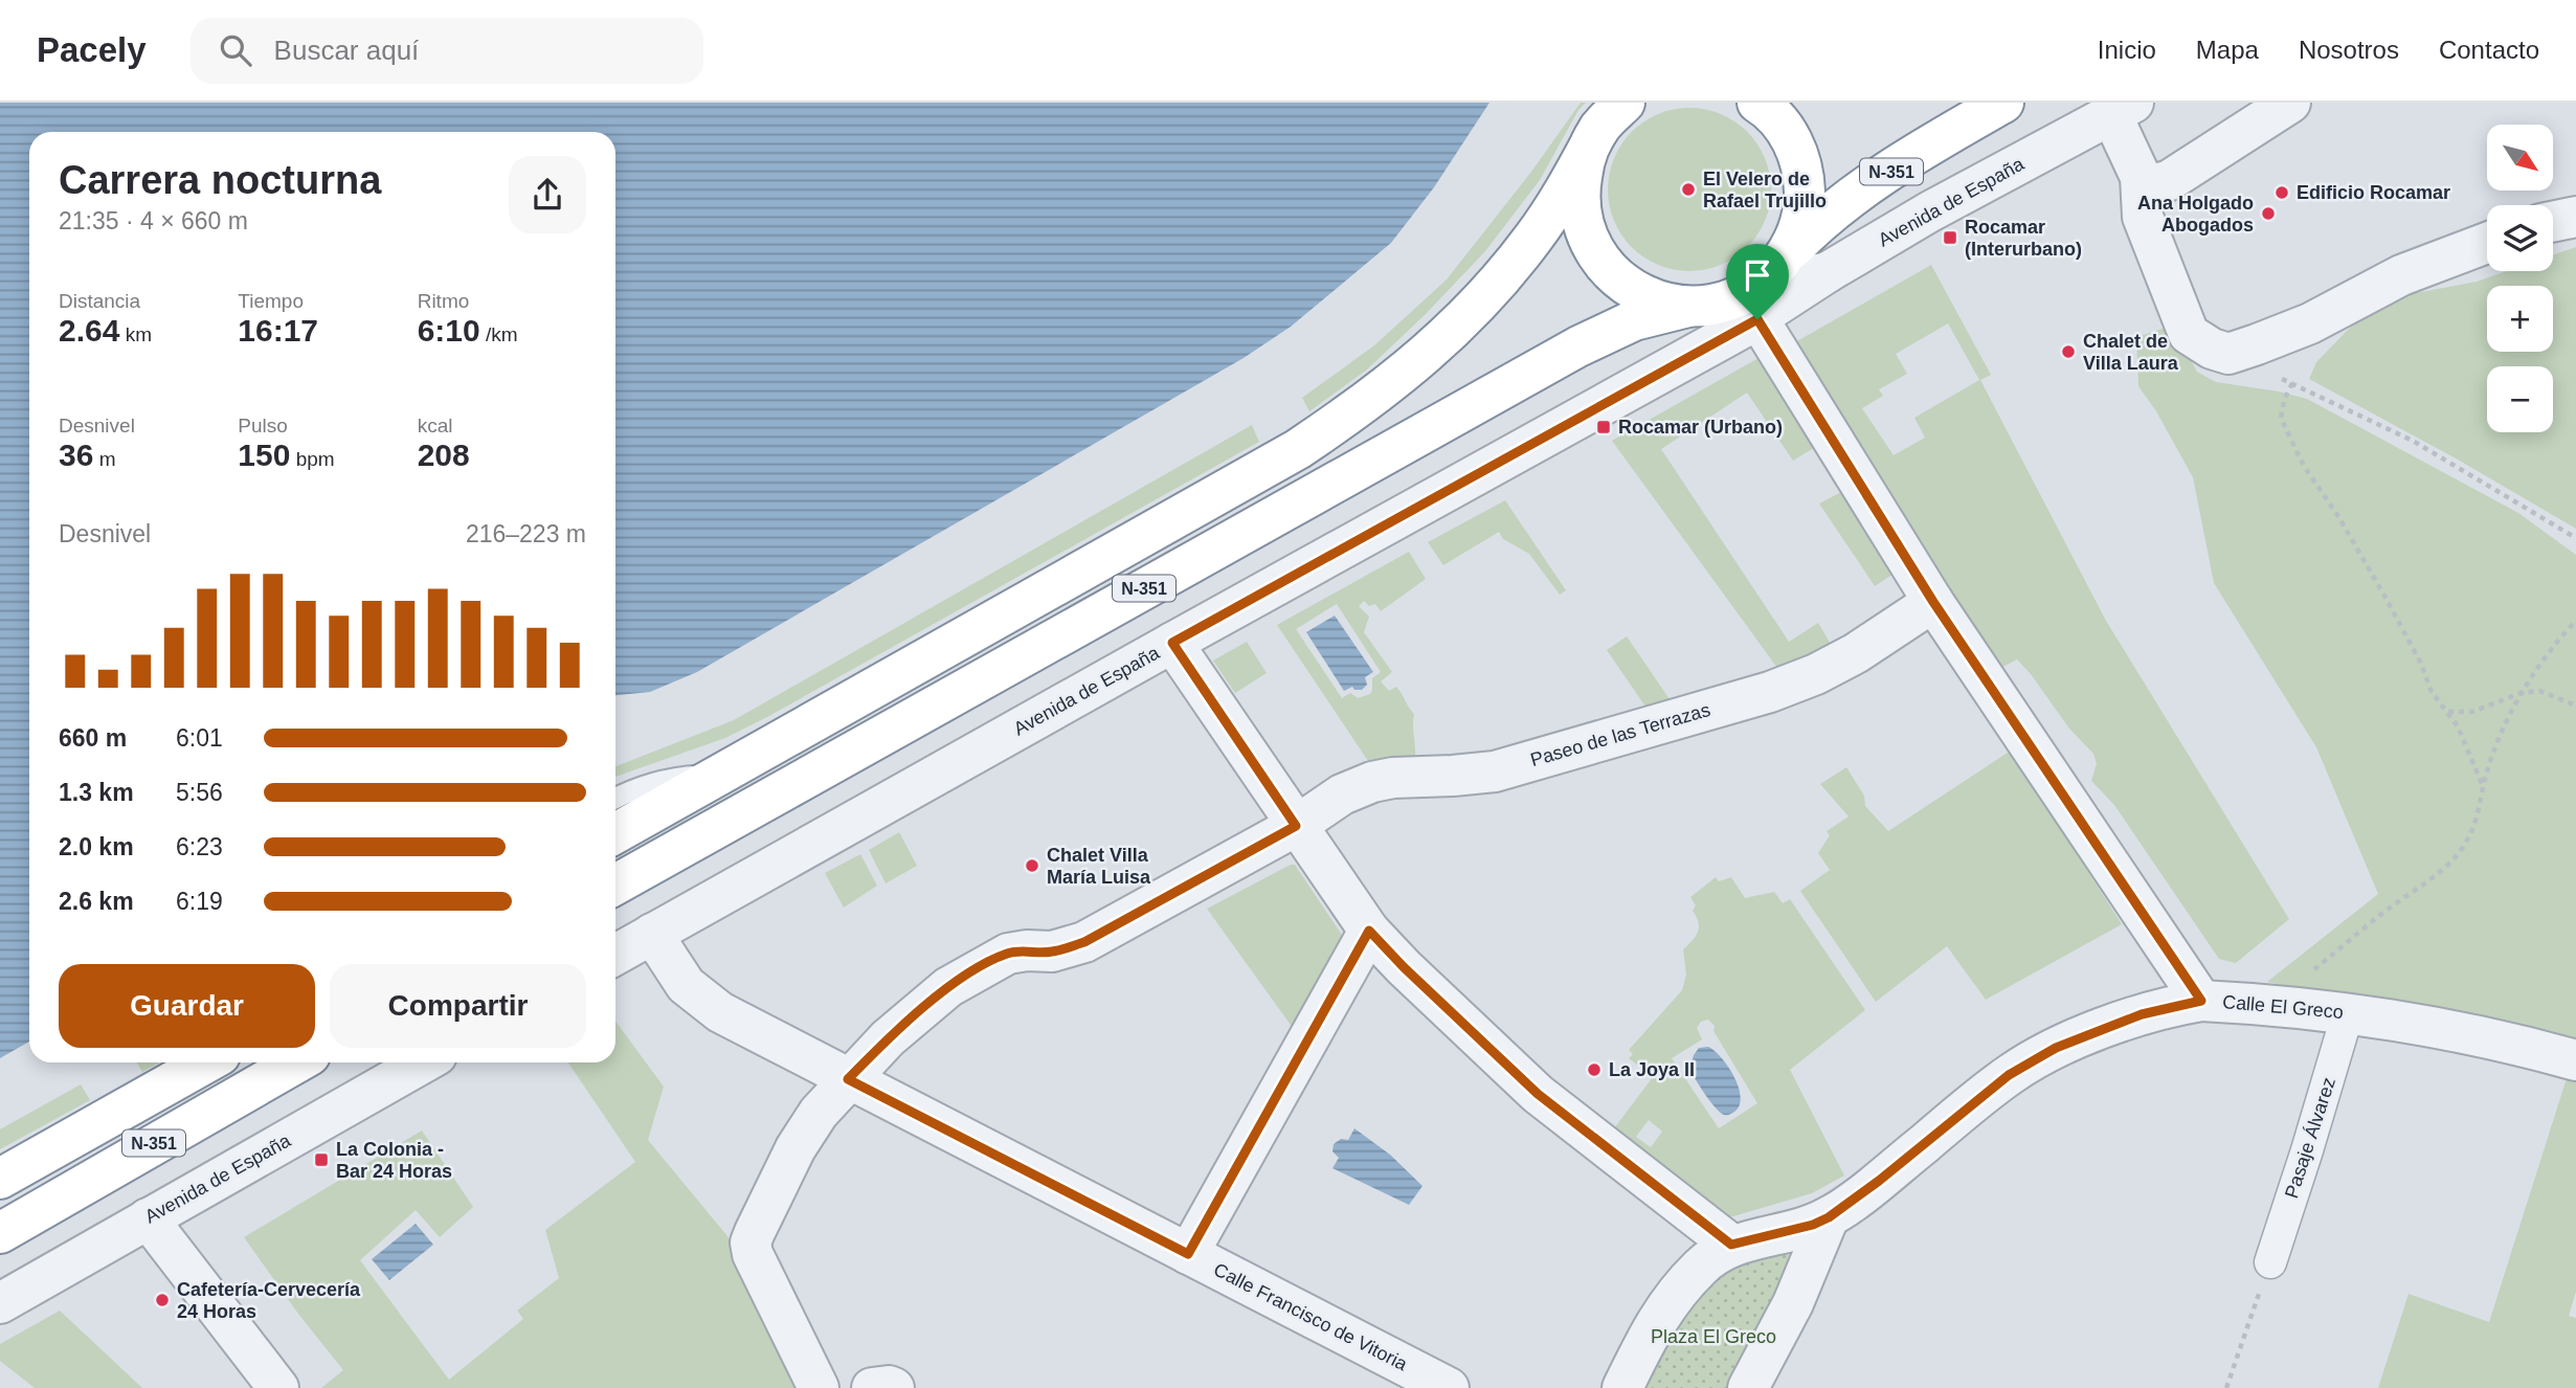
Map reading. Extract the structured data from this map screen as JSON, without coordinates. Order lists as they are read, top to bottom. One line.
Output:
{"streets":{"highway":["N-351","Avenida de España"],"street":["Paseo de las Terrazas","Calle El Greco","Pasaje Álvarez","Calle Francisco de Vitoria"]},"crossings":[["N-351","Avenida de España"],["Avenida de España","Calle Francisco de Vitoria"],["Paseo de las Terrazas","Calle Francisco de Vitoria"],["Calle El Greco","Pasaje Álvarez"]],"parks":["Plaza El Greco"],"places":{"other":["El Velero de Rafael Trujillo","Edificio Rocamar","Ana Holgado Abogados","Chalet de Villa Laura","Chalet Villa María Luisa","La Joya II","Cafetería-Cervecería 24 Horas"],"transit":["Rocamar (Interurbano)","Rocamar (Urbano)","La Colonia - Bar 24 Horas"]},"north":"bottom right","page":{"header":"Pacely","search":"Buscar aquí","nav":["Inicio","Mapa","Nosotros","Contacto"],"map_buttons":["+","−"],"heading":["Carrera nocturna","21:35 · 4 × 660 m"],"stats":[["Distancia","2.64 km"],["Tiempo","16:17"],["Ritmo","6:10 /km"],["Desnivel","36 m"],["Pulso","150 bpm"],["kcal","208"]],"chart":["Desnivel","216–223 m"],"list":[{"name":"660 m","note":"6:01"},{"name":"1.3 km","note":"5:56"},{"name":"2.0 km","note":"6:23"},{"name":"2.6 km","note":"6:19"}],"buttons":["Guardar","Compartir"]}}
